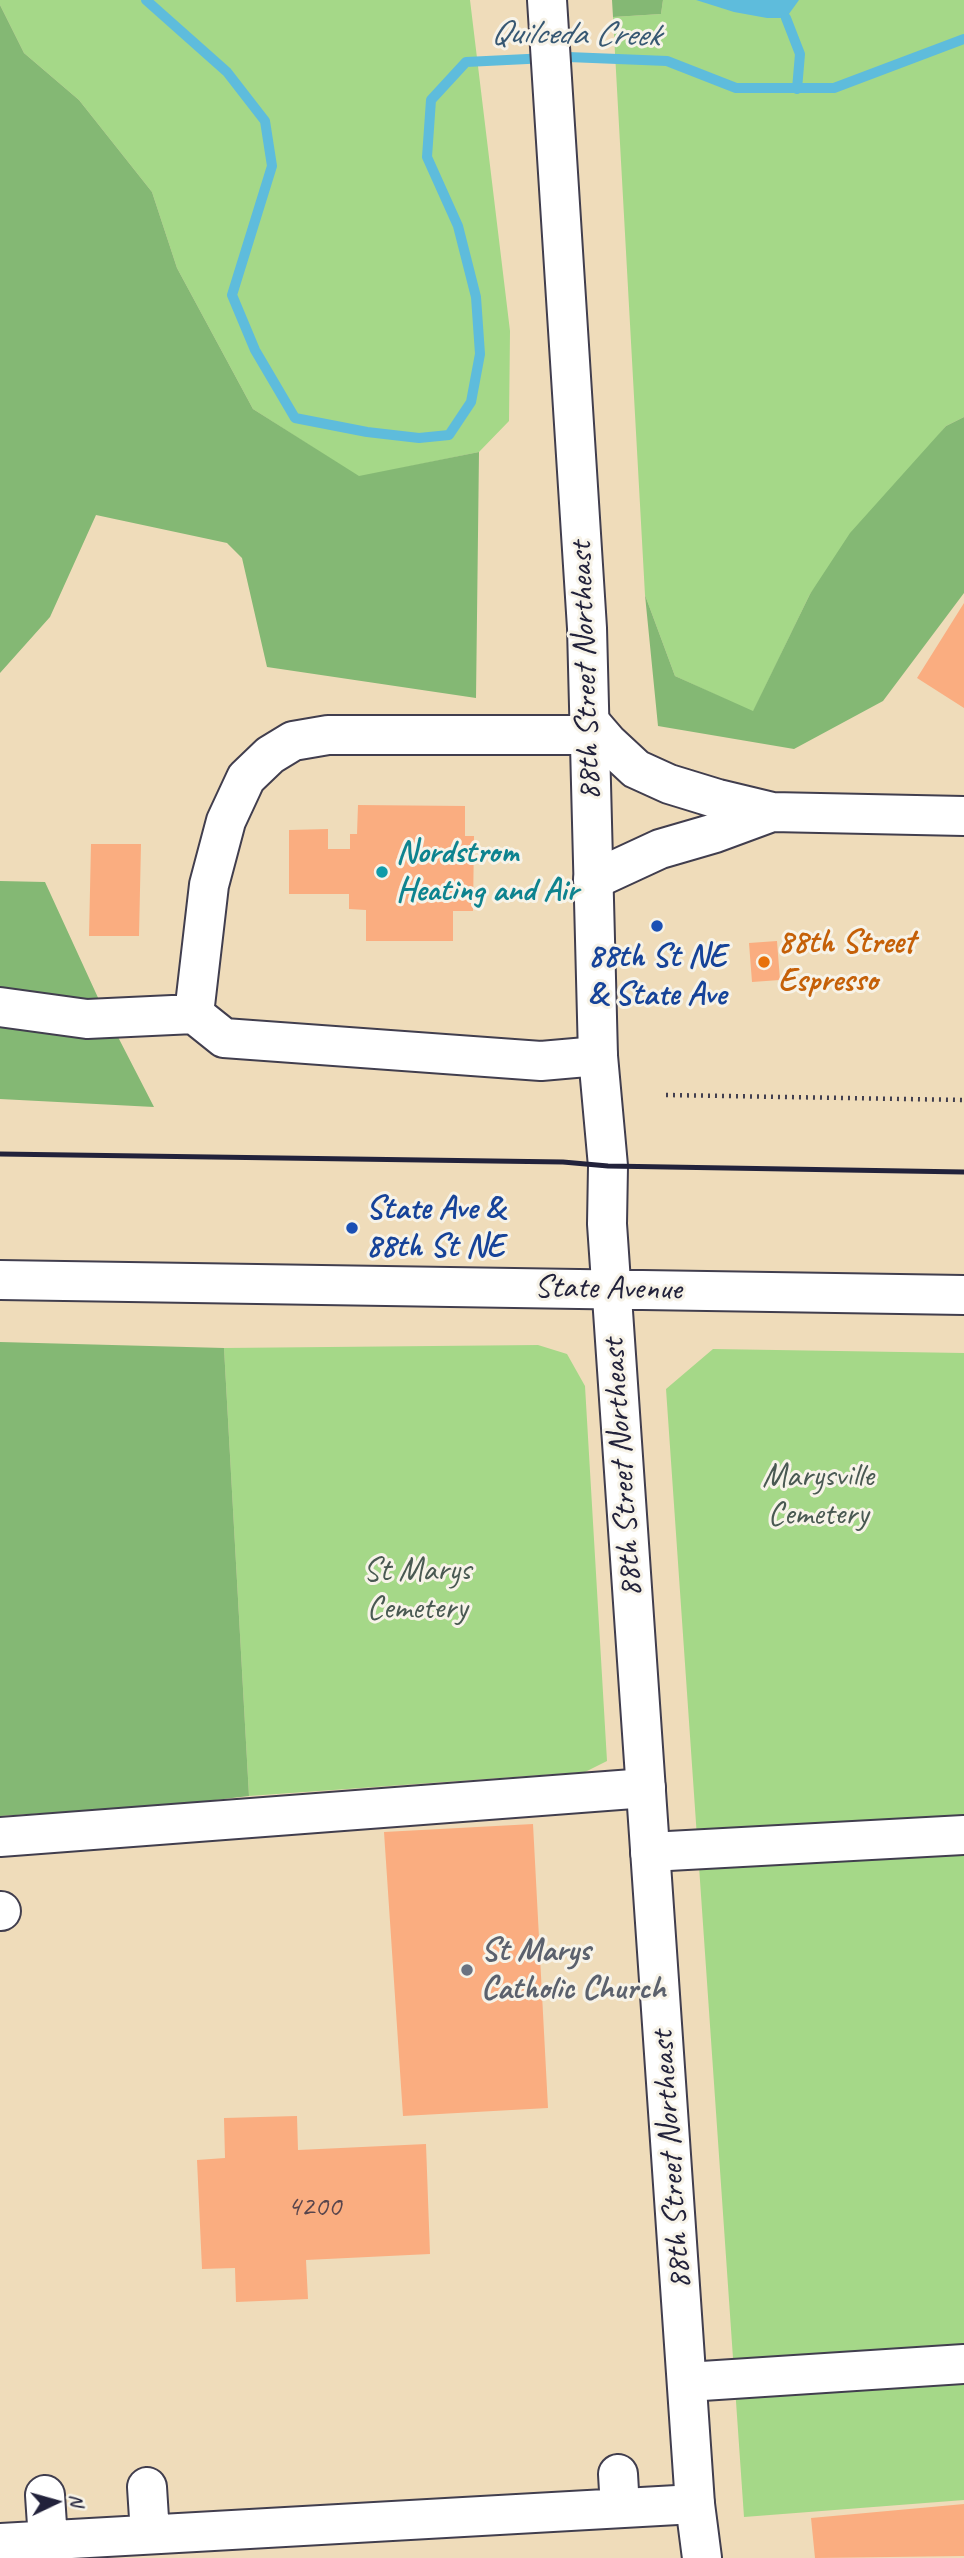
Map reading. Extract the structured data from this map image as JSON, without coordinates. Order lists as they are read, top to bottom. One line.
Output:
{"streets":{"main road":["88th Street Northeast","State Avenue"]},"crossings":[["88th Street Northeast","State Avenue"]],"water":["Quilceda Creek"],"parks":["Marysville Cemetery","St Marys Cemetery"],"places":["Nordstrom Heating and Air","88th St NE & State Ave","88th Street Espresso","State Ave & 88th St NE","St Marys Catholic Church"],"house_numbers":["4200"],"north":"right"}
